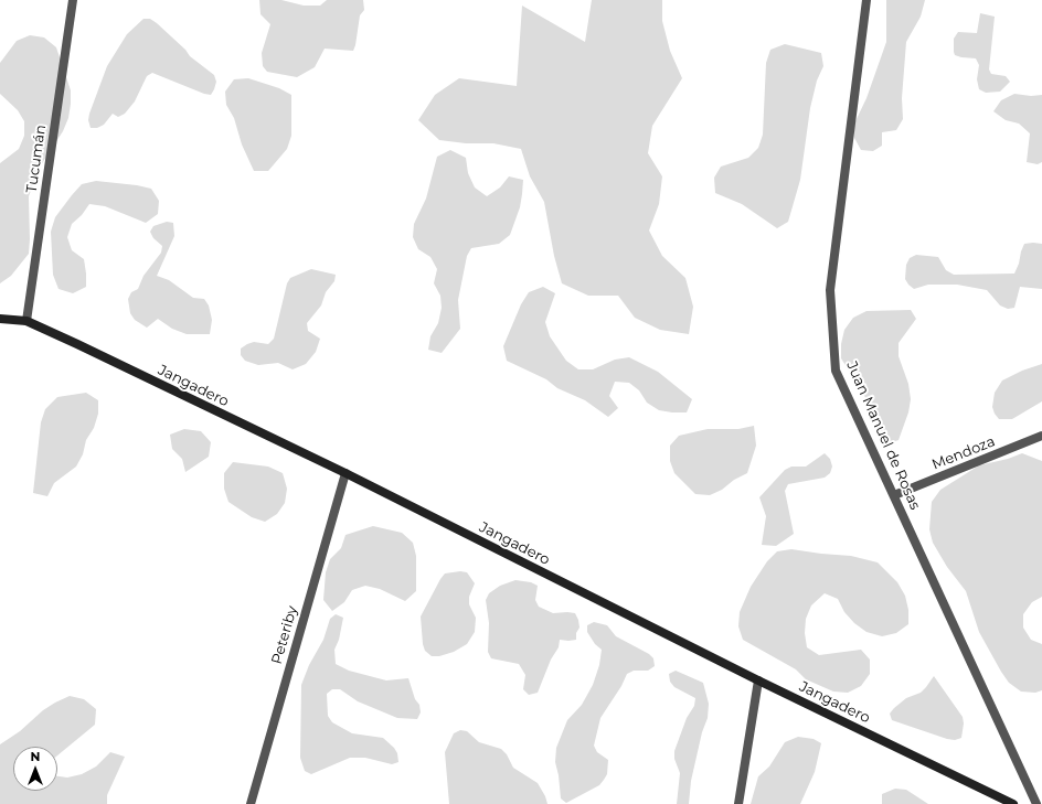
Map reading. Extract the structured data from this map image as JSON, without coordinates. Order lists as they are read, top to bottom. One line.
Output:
{"streets":{"main road":["Jangadero"],"street":["Tucumán","Juan Manuel de Rosas","Mendoza","Peteriby"]},"crossings":[["Tucumán","Jangadero"],["Jangadero","Peteriby"],["Juan Manuel de Rosas","Mendoza"]],"north":"top"}
